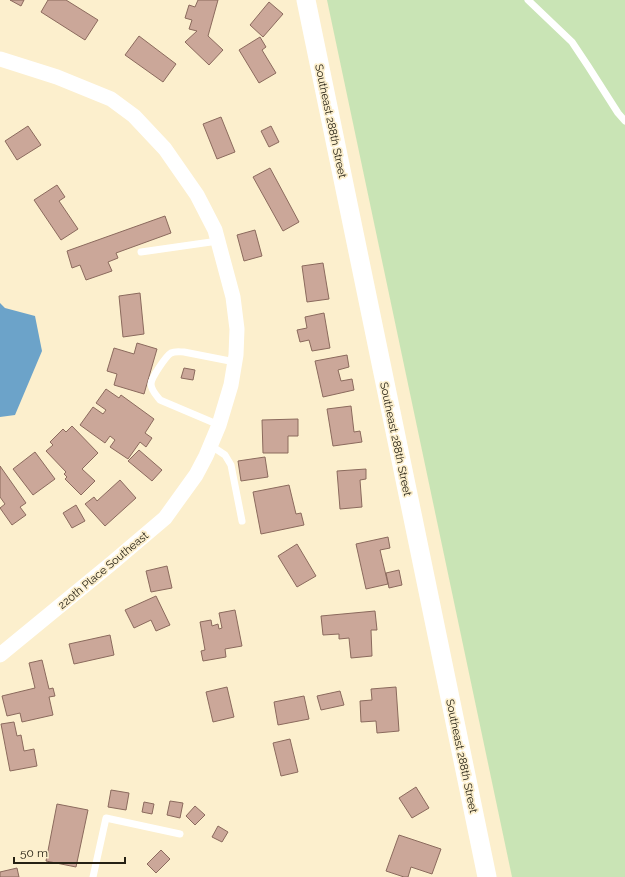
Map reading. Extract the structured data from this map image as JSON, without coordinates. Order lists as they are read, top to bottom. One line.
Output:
{"streets":{"street":["Southeast 288th Street","220th Place Southeast"]},"scale_bar":"50 m"}
